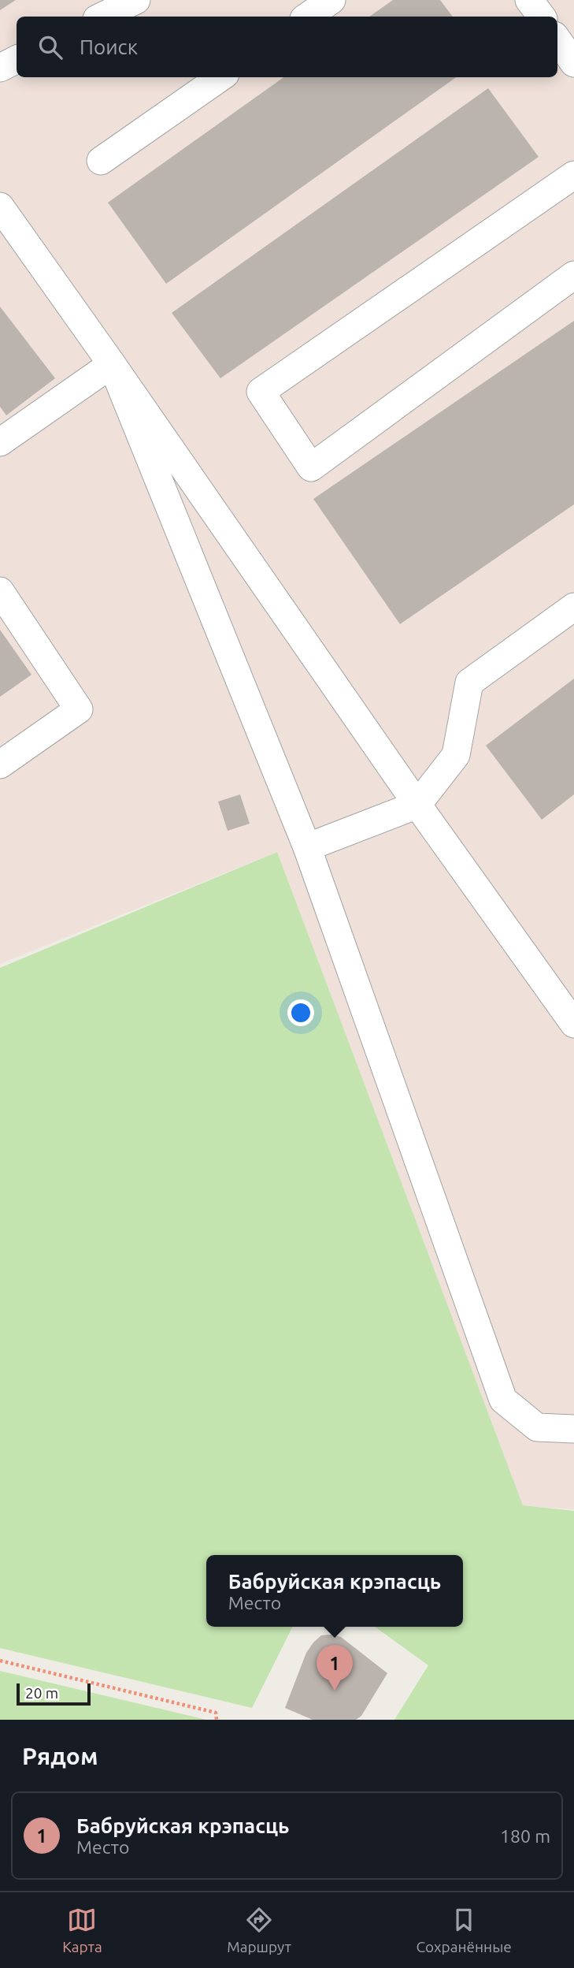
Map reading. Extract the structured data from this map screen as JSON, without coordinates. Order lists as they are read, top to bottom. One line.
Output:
{"scale_bar":"20 m","page":{"search":"Поиск","popup":["Бабруйская крэпасць","Место"],"pins":"1","scale":"20 m","heading":"Рядом","list":[{"mark":"1","name":"Бабруйская крэпасць","note":"Место","value":"180 m"}],"nav":["Карта","Маршрут","Сохранённые"]}}
